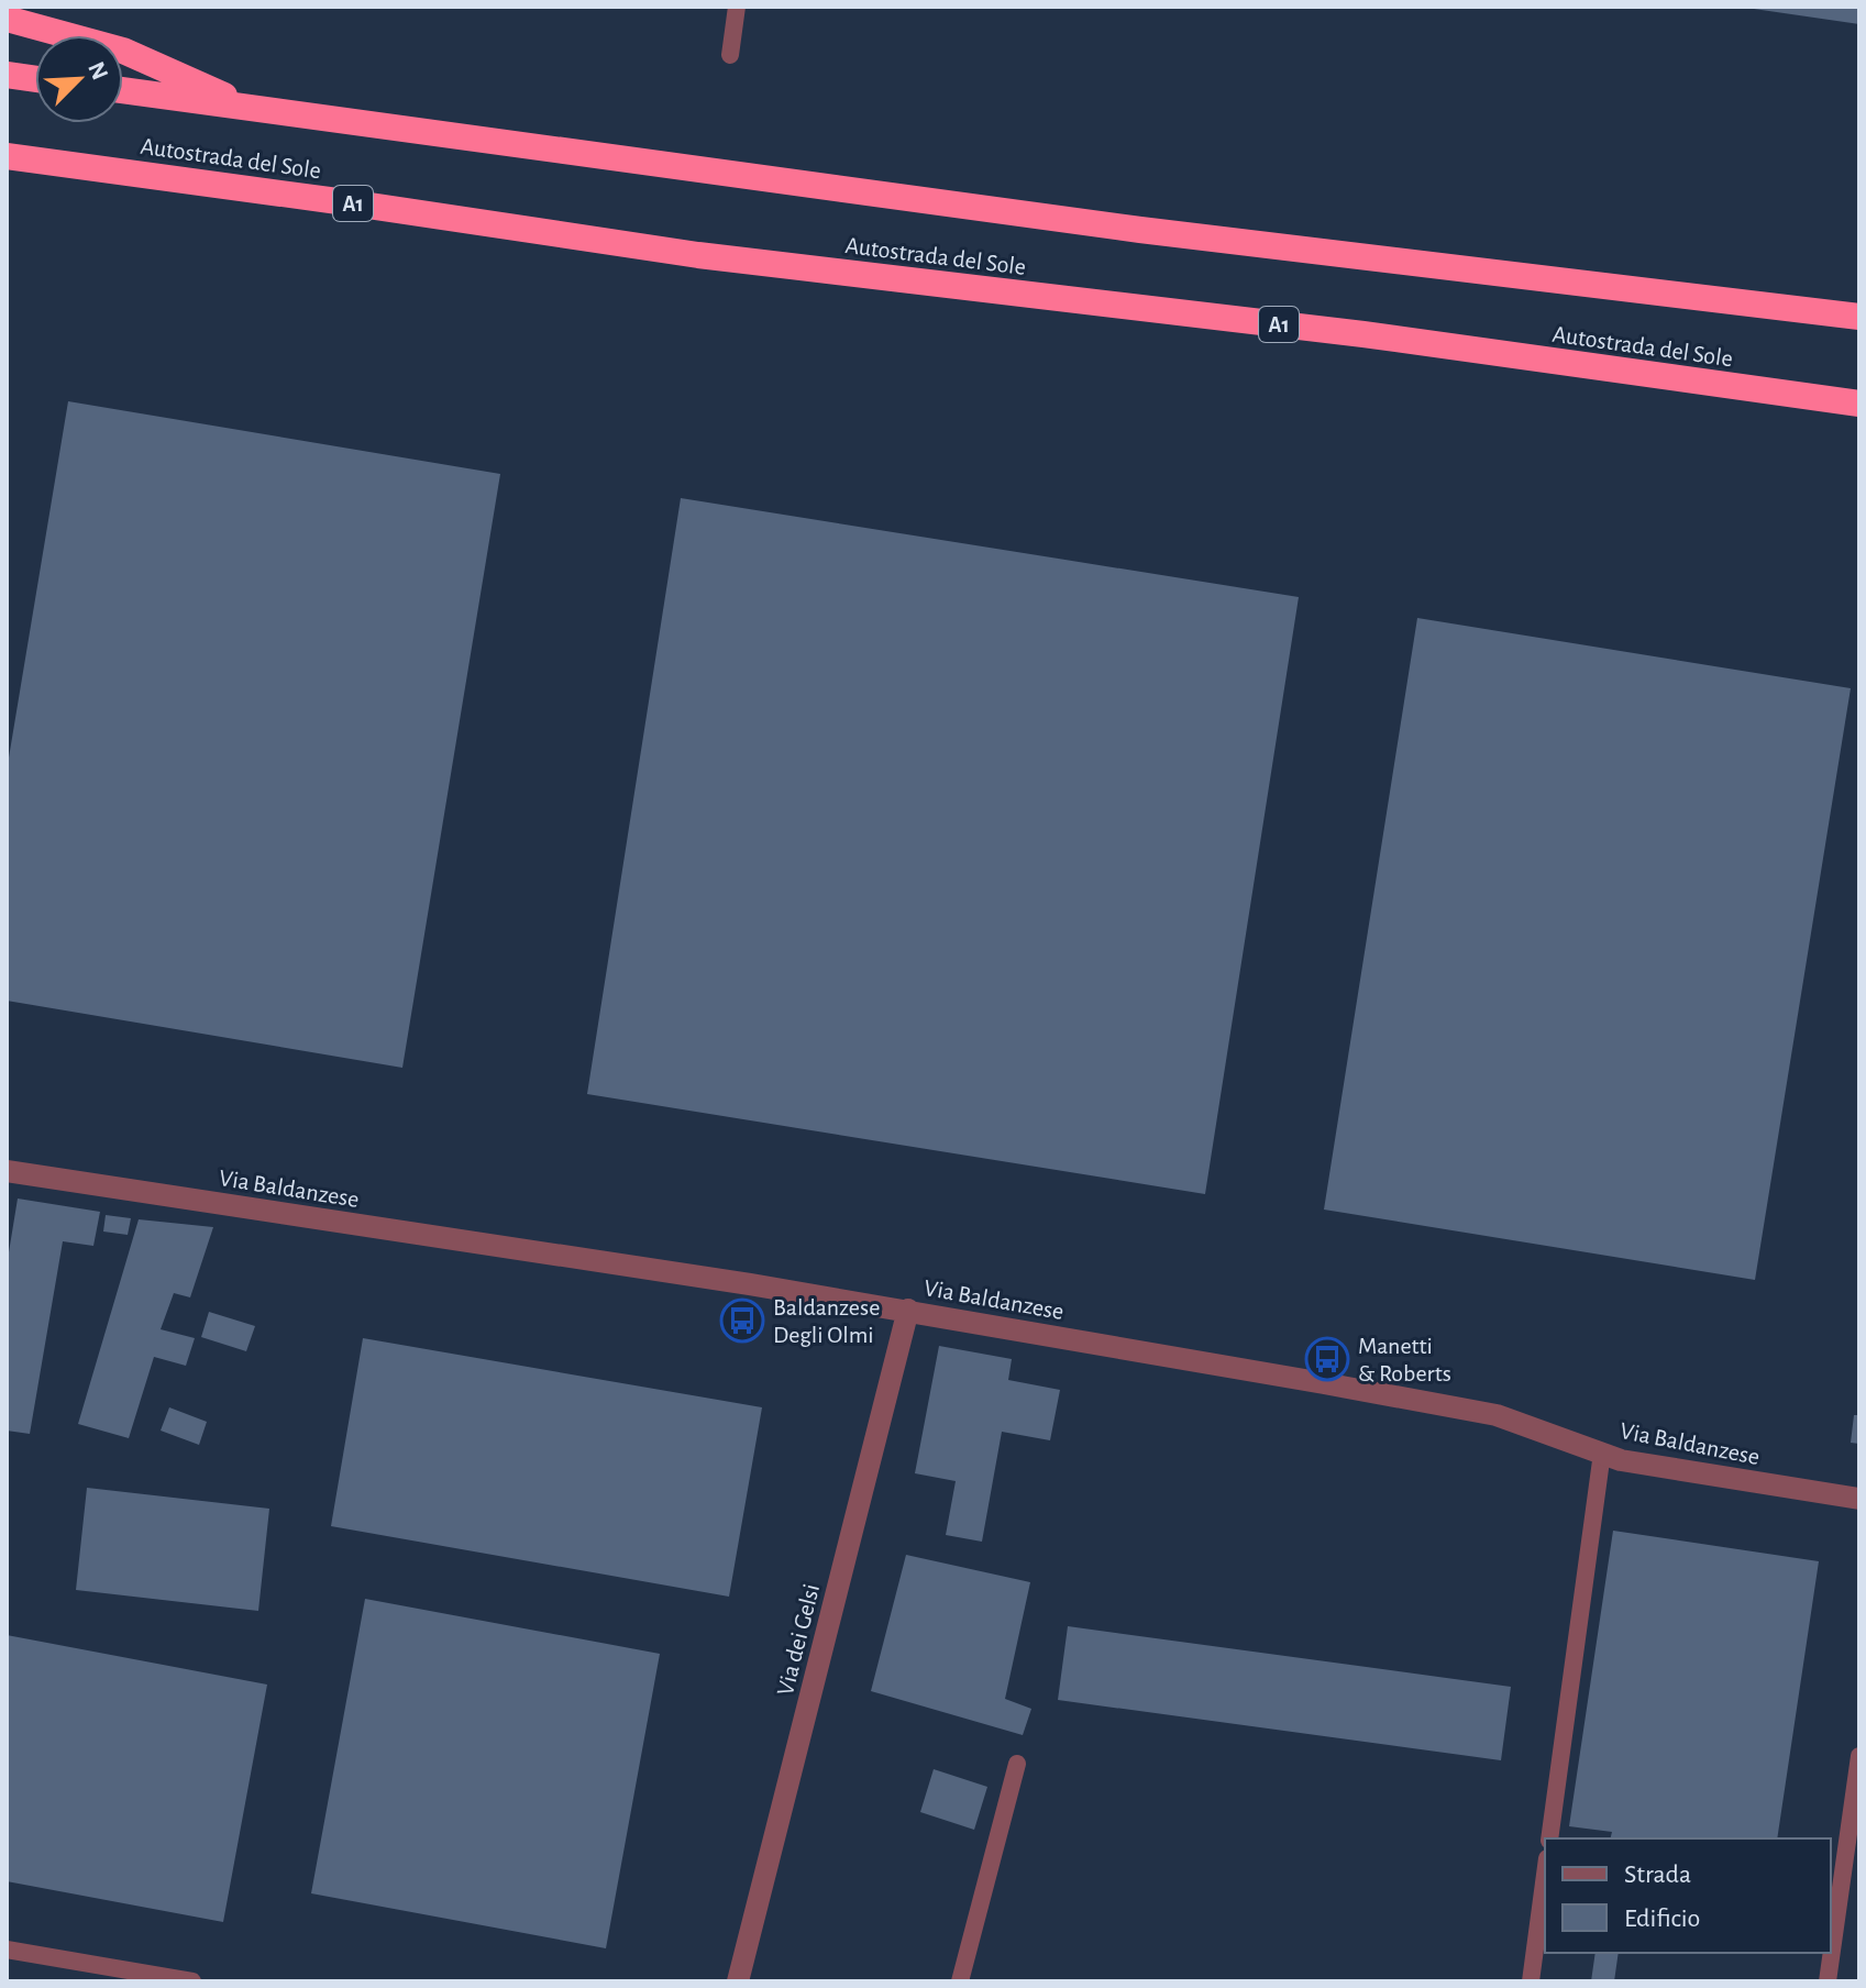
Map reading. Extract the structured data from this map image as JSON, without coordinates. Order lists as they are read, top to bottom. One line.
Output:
{"streets":{"highway":["Autostrada del Sole","A1"],"street":["Via Baldanzese","Via dei Gelsi"]},"crossings":[["Via Baldanzese","Via dei Gelsi"]],"places":{"bus stop":["Baldanzese Degli Olmi","Manetti & Roberts"]},"legend":["Strada","Edificio"],"north":"top right"}
